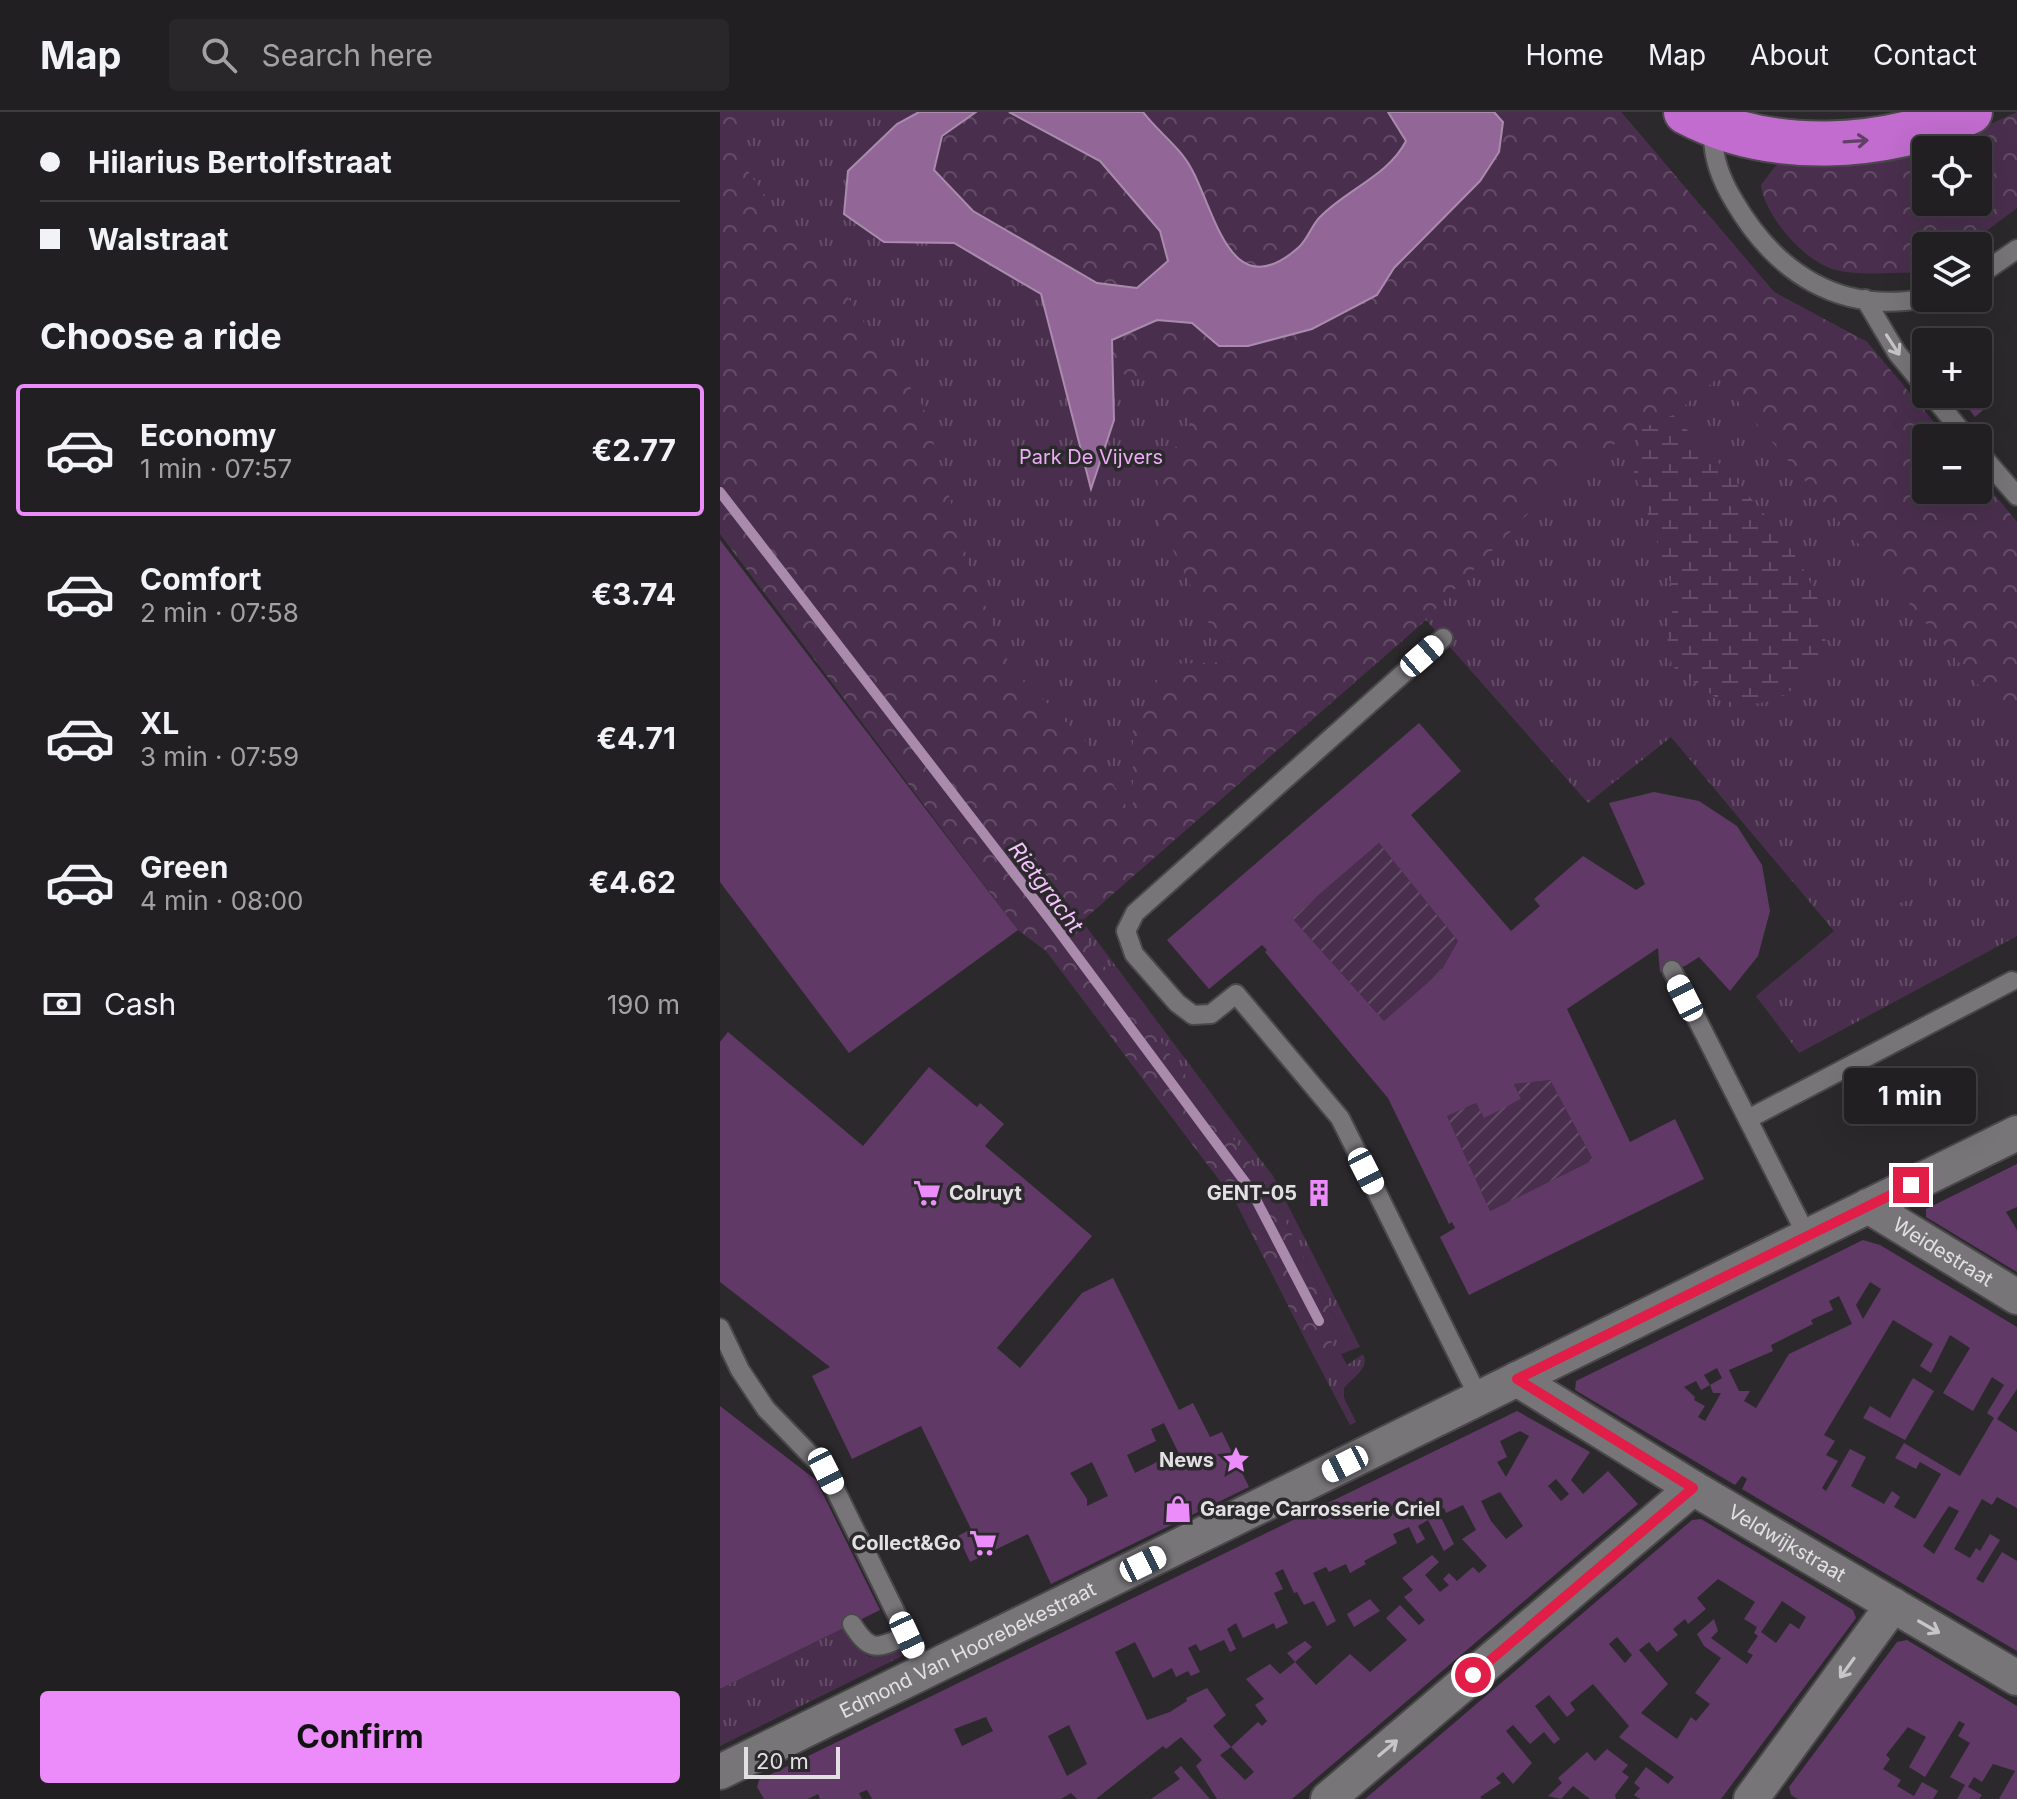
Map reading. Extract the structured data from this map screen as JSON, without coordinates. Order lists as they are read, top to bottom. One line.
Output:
{"streets":{"street":["Weidestraat","Veldwijkstraat","Edmond Van Hoorebekestraat"]},"crossings":[["Weidestraat","Edmond Van Hoorebekestraat"],["Veldwijkstraat","Edmond Van Hoorebekestraat"]],"water":["Rietgracht"],"parks":["Park De Vijvers"],"places":{"supermarket":["Colruyt","Collect&Go"],"building":["GENT-05"],"place":["News"],"shop":["Garage Carrosserie Criel"]},"scale_bar":"20 m","page":{"header":"Map","search":"Search here","nav":["Home","Map","About","Contact"],"banner":["Hilarius Bertolfstraat","Walstraat"],"map_buttons":["+","−"],"heading":"Choose a ride","list":[{"name":"Economy","note":"1 min · 07:57","value":"€2.77"},{"name":"Comfort","note":"2 min · 07:58","value":"€3.74"},{"name":"XL","note":"3 min · 07:59","value":"€4.71"},{"name":"Green","note":"4 min · 08:00","value":"€4.62"}],"pay":["Cash","190 m"],"bubble":"1 min","buttons":"Confirm","scale":"20 m"}}
